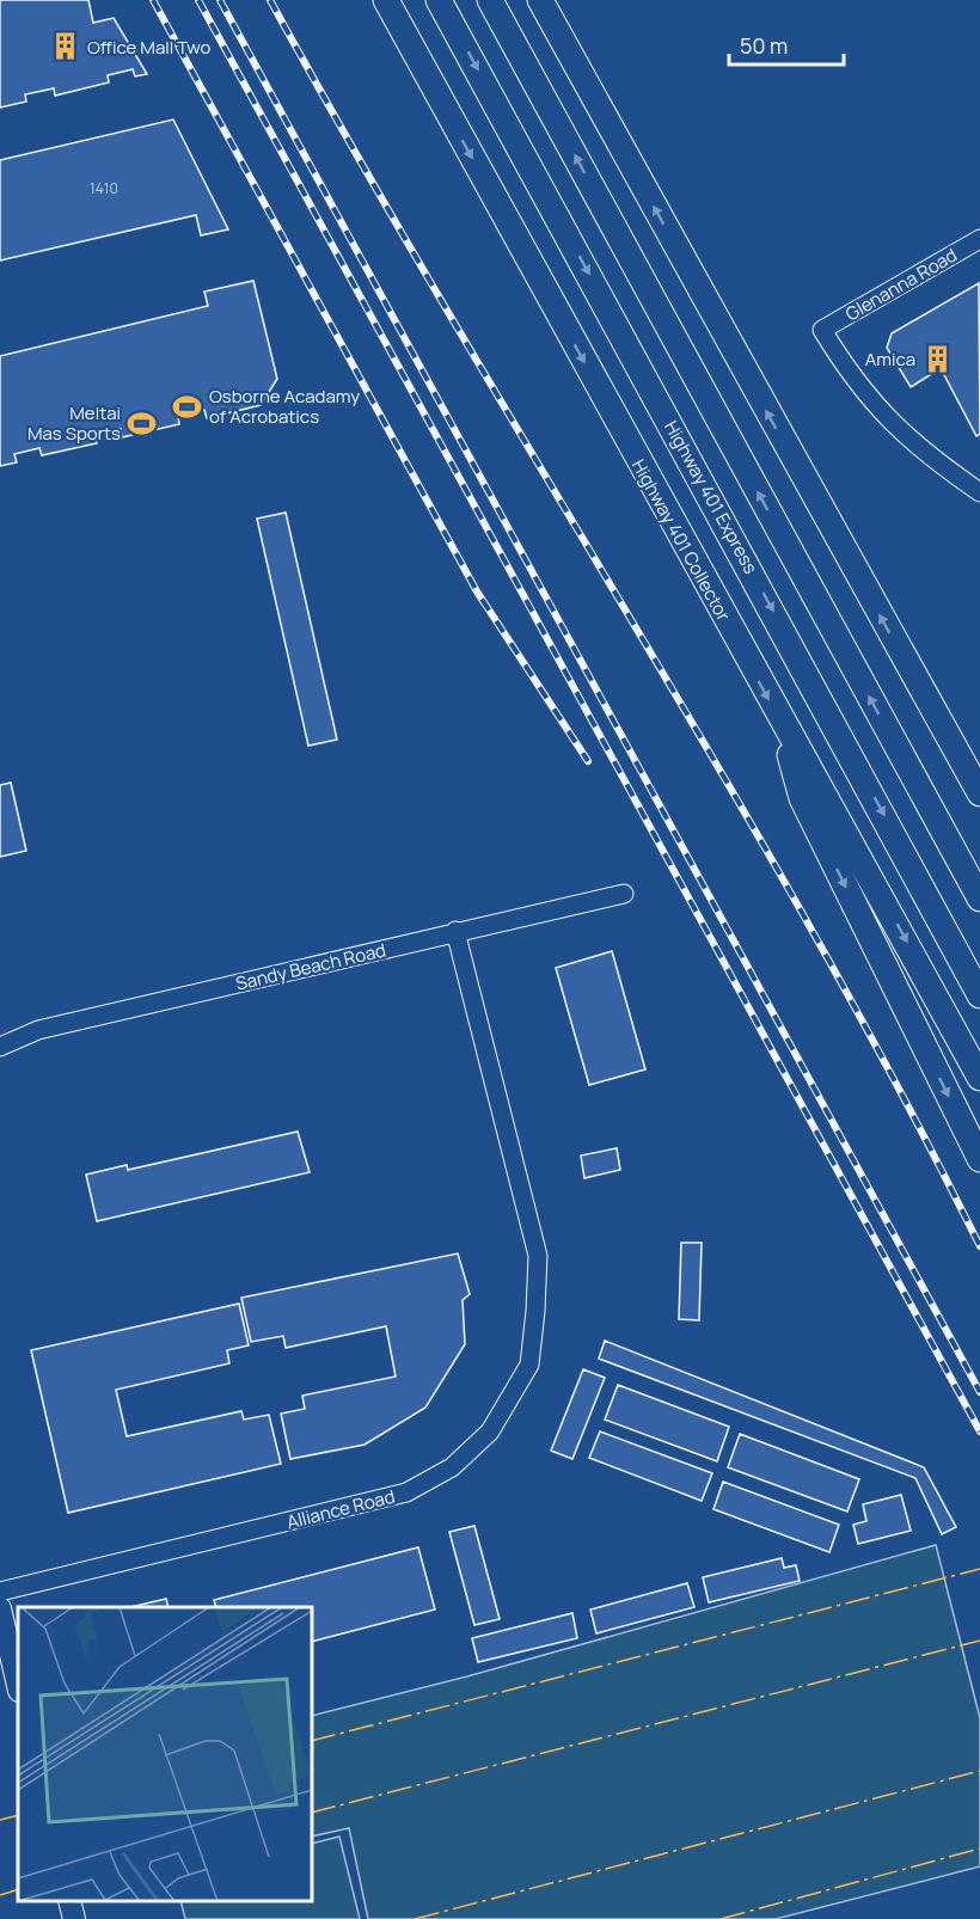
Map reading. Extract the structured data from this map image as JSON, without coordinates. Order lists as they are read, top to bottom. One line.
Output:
{"streets":{"highway":["Highway 401 Express","Highway 401 Collector"],"street":["Glenanna Road","Sandy Beach Road","Alliance Road"]},"crossings":[["Sandy Beach Road","Alliance Road"]],"places":{"building":["Office Mall Two","Amica"],"sports":["Osborne Acadamy of Acrobatics","Meltai Mas Sports"]},"house_numbers":["1410"],"scale_bar":"50 m"}
